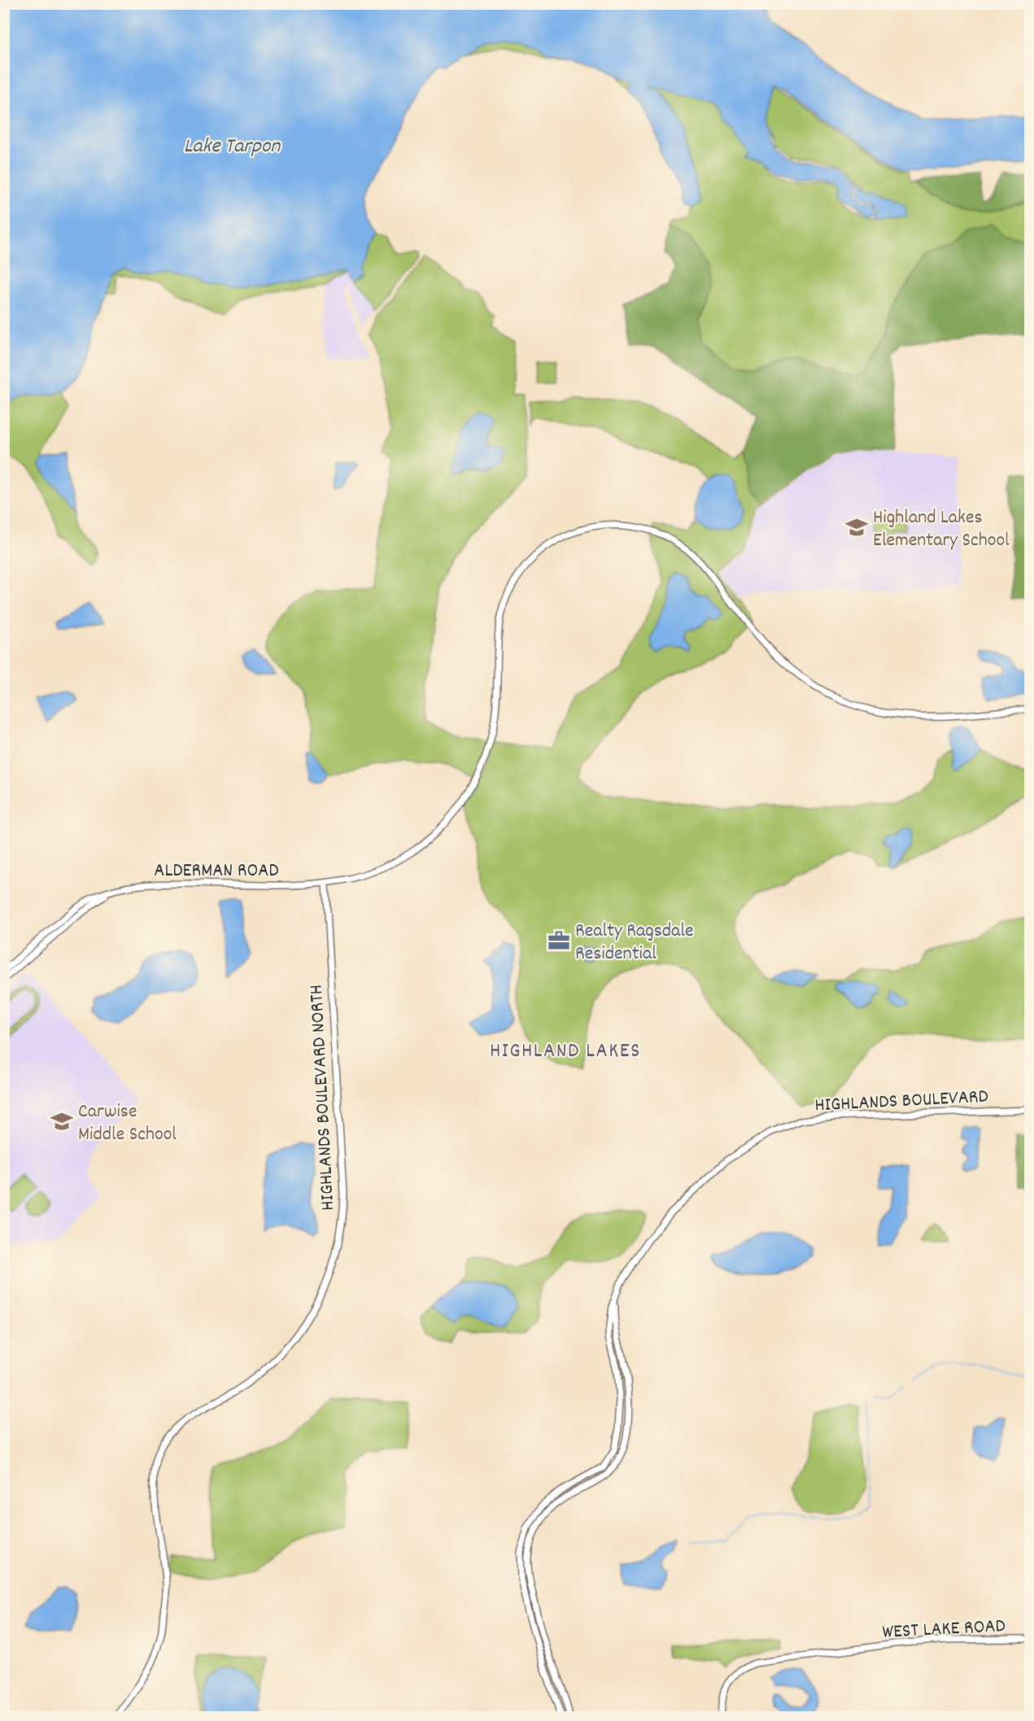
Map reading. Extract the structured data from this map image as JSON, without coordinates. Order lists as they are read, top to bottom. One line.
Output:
{"streets":{"street":["ALDERMAN ROAD","HIGHLANDS BOULEVARD NORTH","HIGHLANDS BOULEVARD","WEST LAKE ROAD"]},"crossings":[["ALDERMAN ROAD","HIGHLANDS BOULEVARD NORTH"]],"districts":["HIGHLAND LAKES"],"water":["Lake Tarpon"],"places":{"school or university":["Highland Lakes Elementary School","Carwise Middle School"],"office":["Realty Ragsdale Residential"]}}
